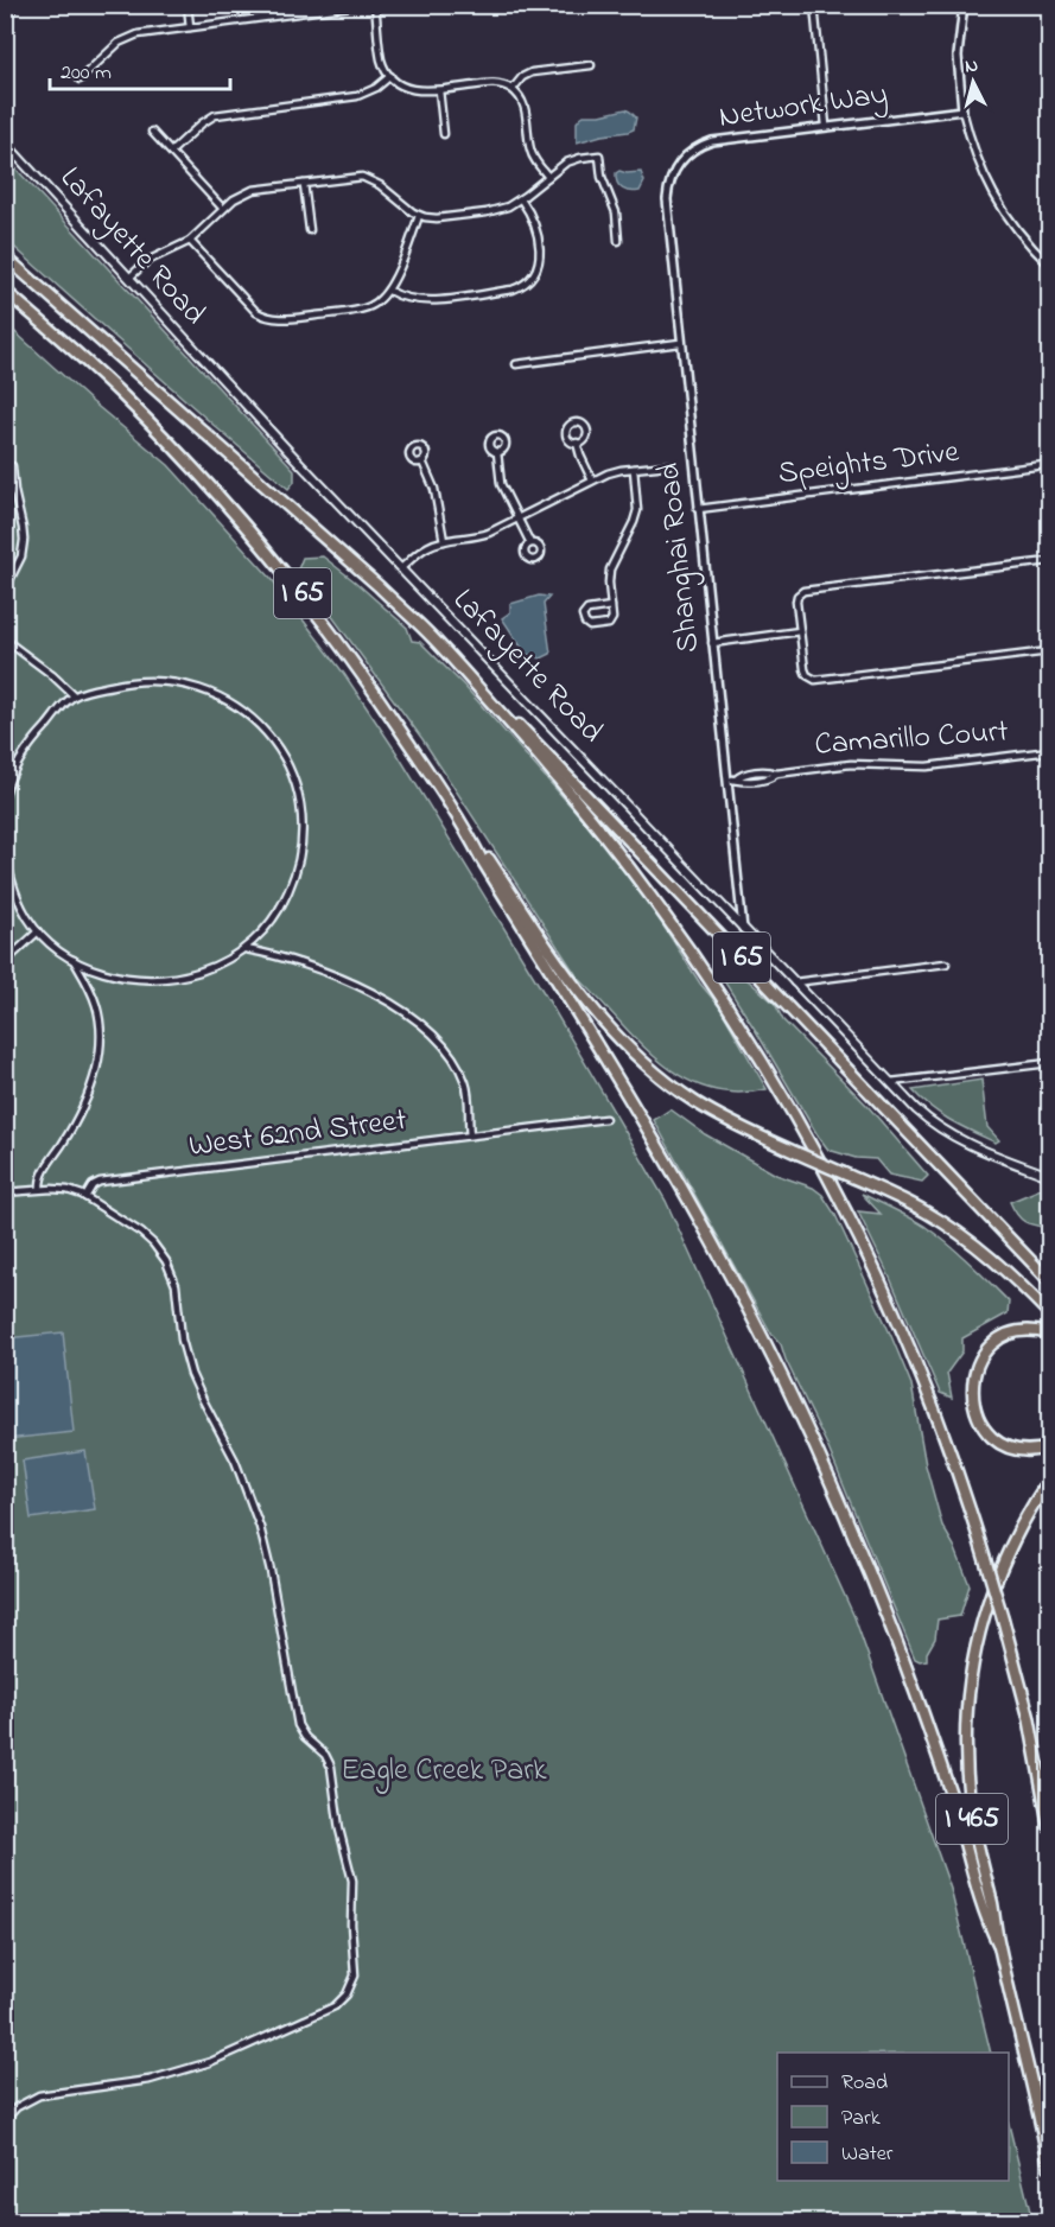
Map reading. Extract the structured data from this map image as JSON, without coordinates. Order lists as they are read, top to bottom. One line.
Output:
{"streets":{"highway":["I 65","I 465"],"main road":["Lafayette Road"],"street":["Network Way","Speights Drive","Shanghai Road","Camarillo Court","West 62nd Street"]},"crossings":[["Network Way","Shanghai Road"],["Lafayette Road","Shanghai Road"],["Speights Drive","Shanghai Road"],["Shanghai Road","Camarillo Court"]],"parks":["Eagle Creek Park"],"legend":["Road","Park","Water"],"scale_bar":"200 m","north":"top"}
